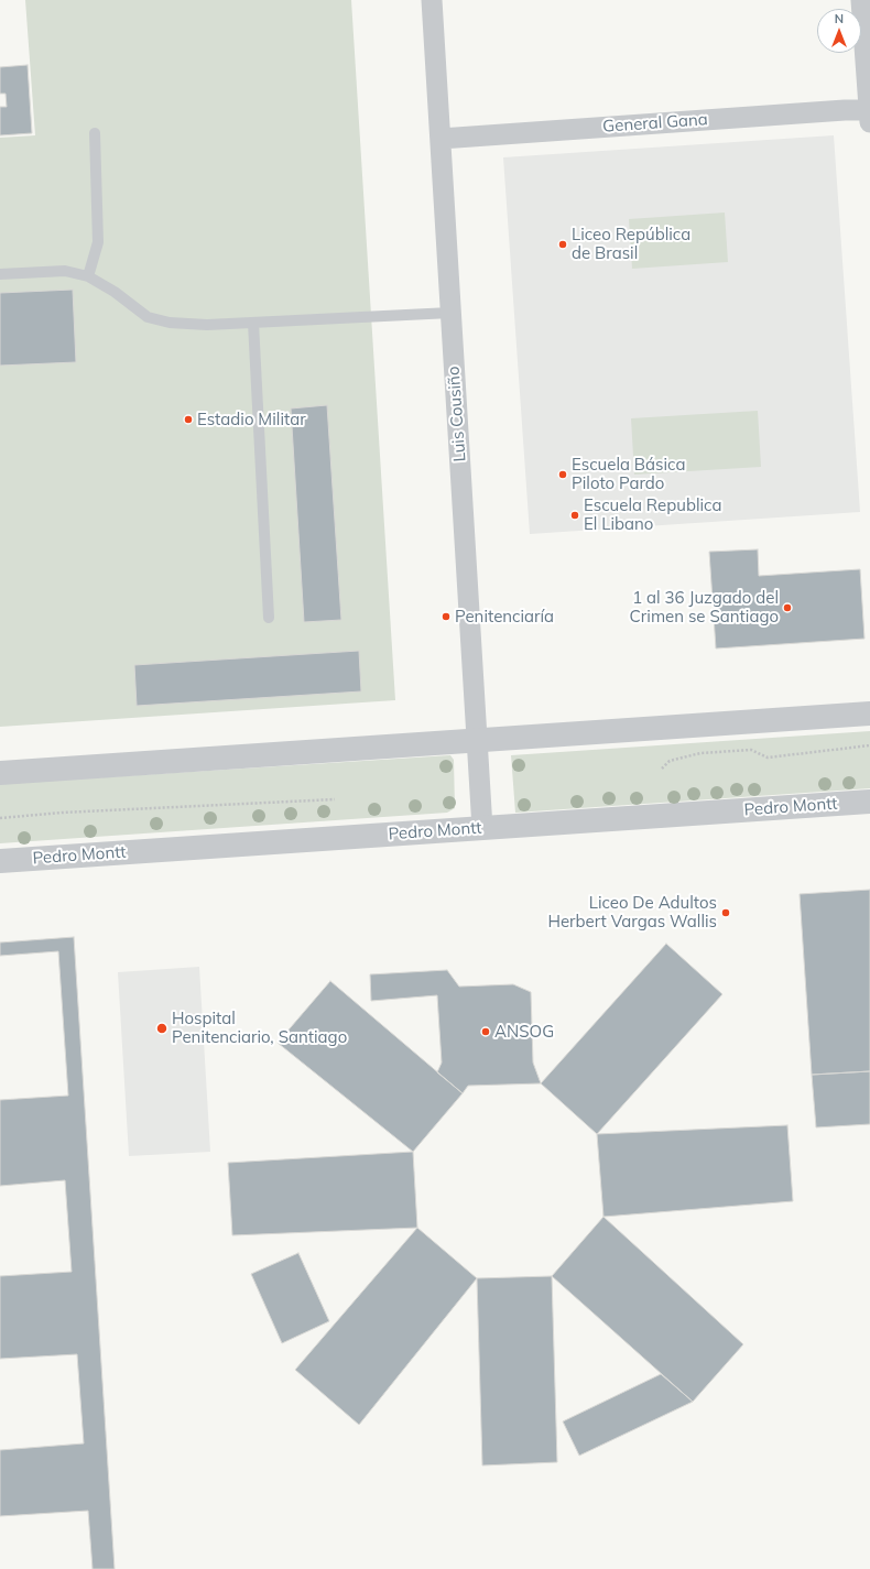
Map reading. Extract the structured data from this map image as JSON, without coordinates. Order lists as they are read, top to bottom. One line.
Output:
{"streets":{"street":["General Gana","Luis Cousiño","Pedro Montt"]},"crossings":[["General Gana","Luis Cousiño"],["Luis Cousiño","Pedro Montt"]],"places":["Liceo República de Brasil","Estadio Militar","Escuela Básica Piloto Pardo","Escuela Republica El Libano","1 al 36 Juzgado del Crimen se Santiago","Penitenciaría","Liceo De Adultos Herbert Vargas Wallis","Hospital Penitenciario, Santiago","ANSOG"],"north":"top"}
